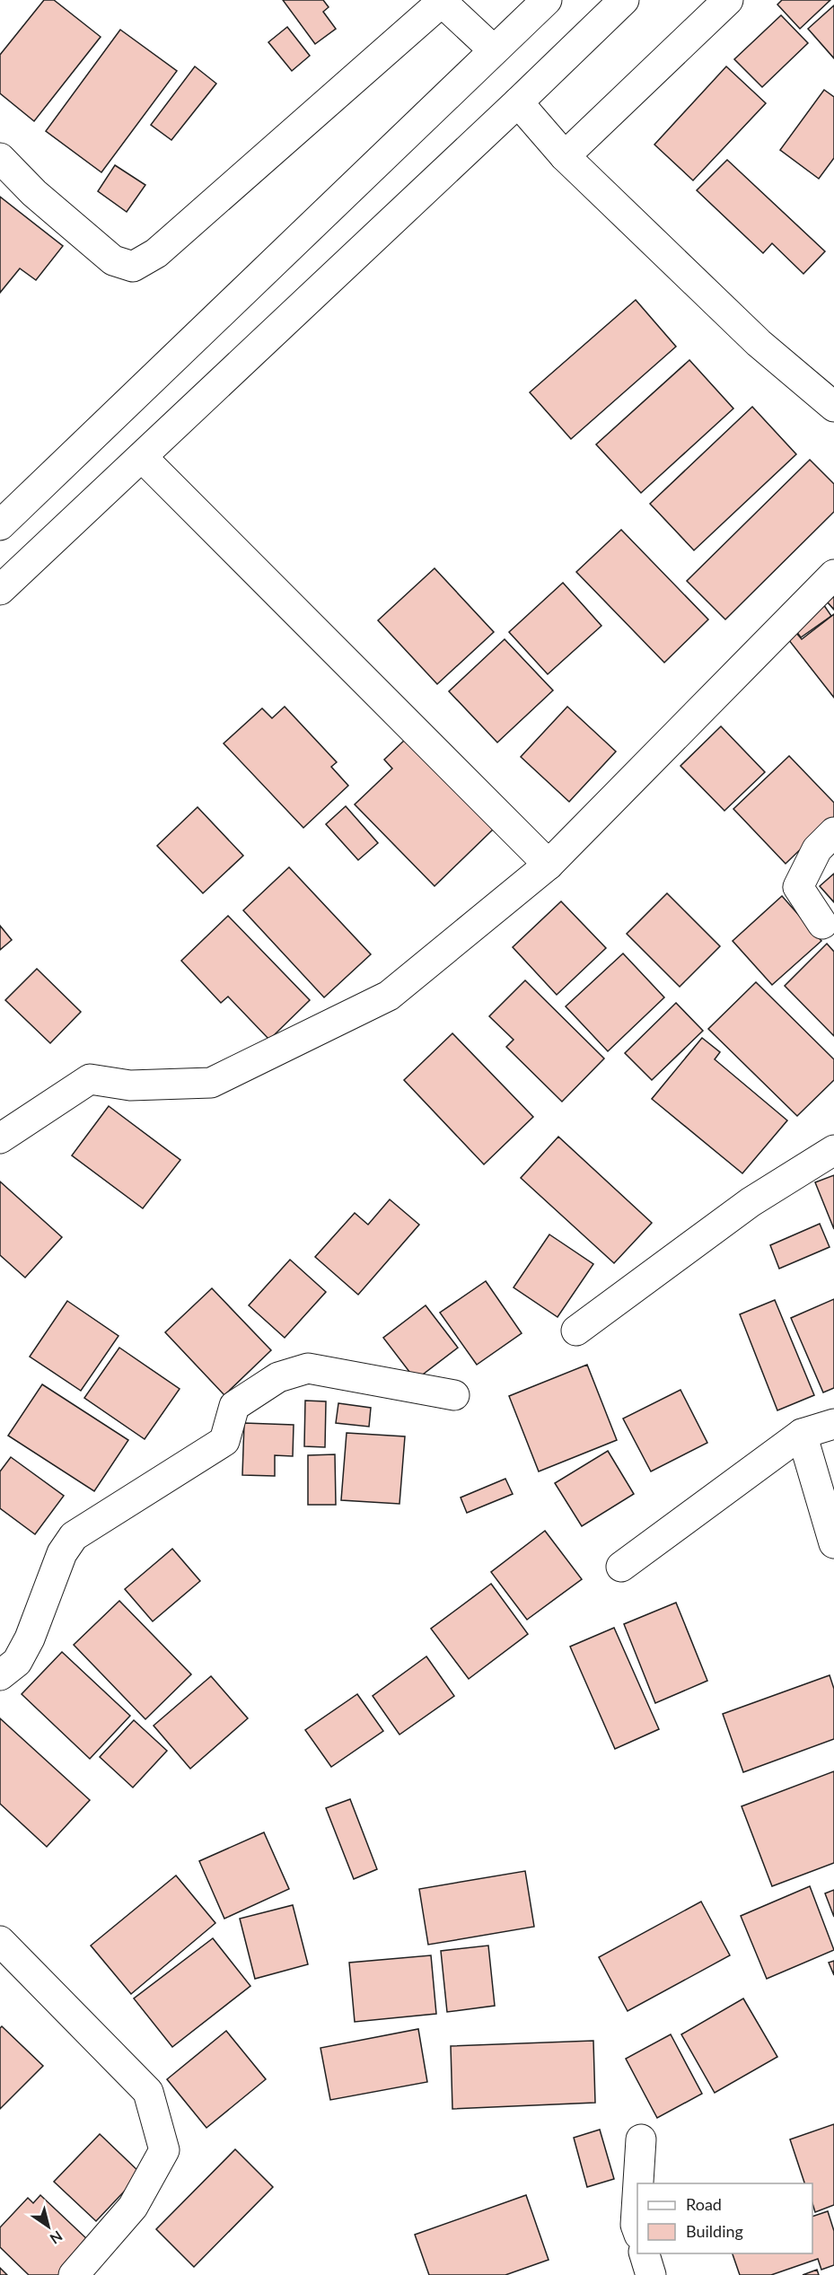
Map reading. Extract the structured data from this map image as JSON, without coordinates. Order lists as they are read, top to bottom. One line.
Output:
{"legend":["Road","Building"],"north":"bottom right"}
